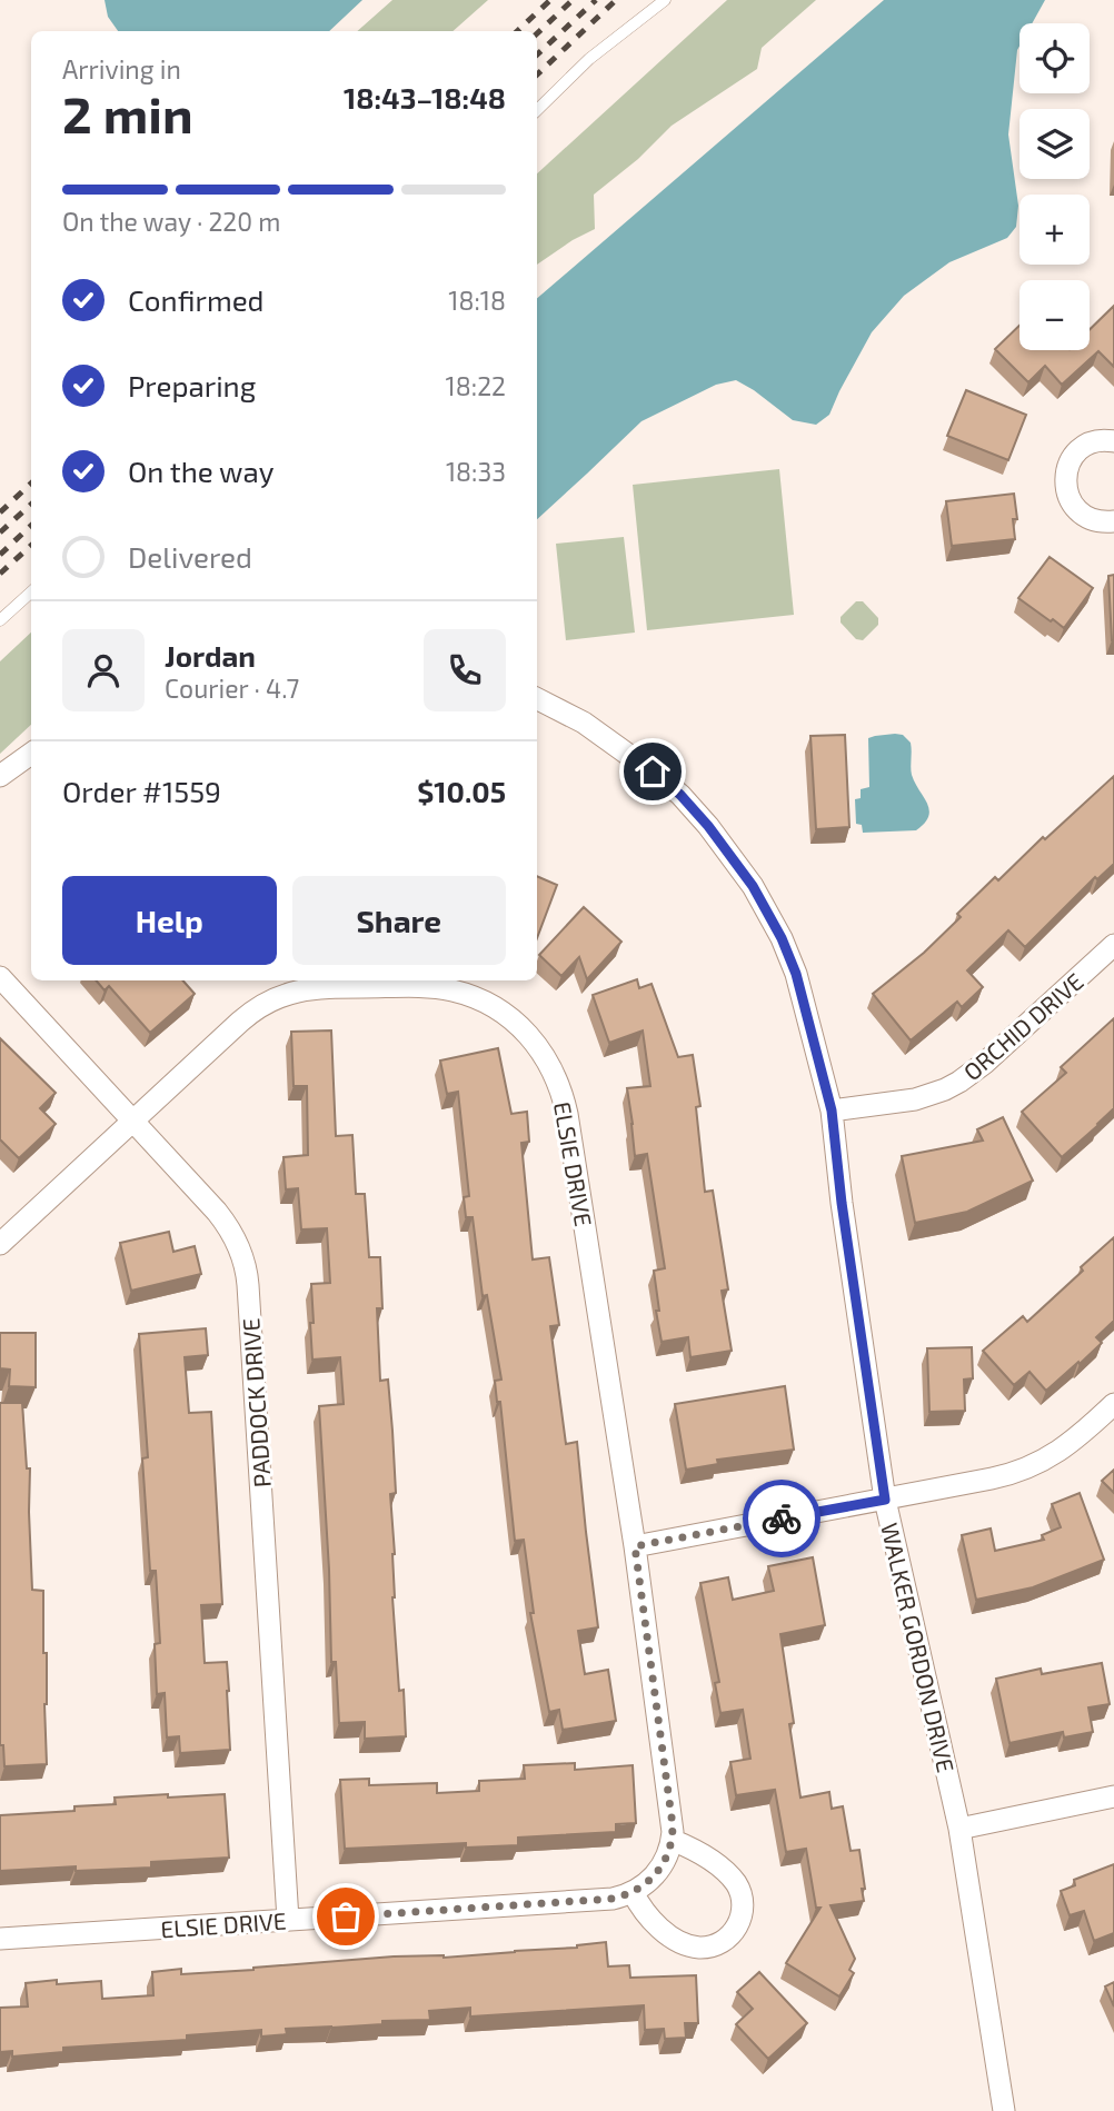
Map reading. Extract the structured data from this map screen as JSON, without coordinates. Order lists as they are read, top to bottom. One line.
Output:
{"streets":{"street":["ORCHID DRIVE","ELSIE DRIVE","PADDOCK DRIVE","WALKER GORDON DRIVE"]},"crossings":[["ORCHID DRIVE","WALKER GORDON DRIVE"],["ELSIE DRIVE","PADDOCK DRIVE"]],"page":{"map_buttons":["+","−"],"heading":["2 min","Arriving in","18:43–18:48"],"panel":["Jordan","Courier · 4.7","Order #1559","$10.05"],"bar":"On the way · 220 m","list":[["Confirmed","18:18"],["Preparing","18:22"],["On the way","18:33"],"Delivered"],"buttons":["Help","Share"]}}
